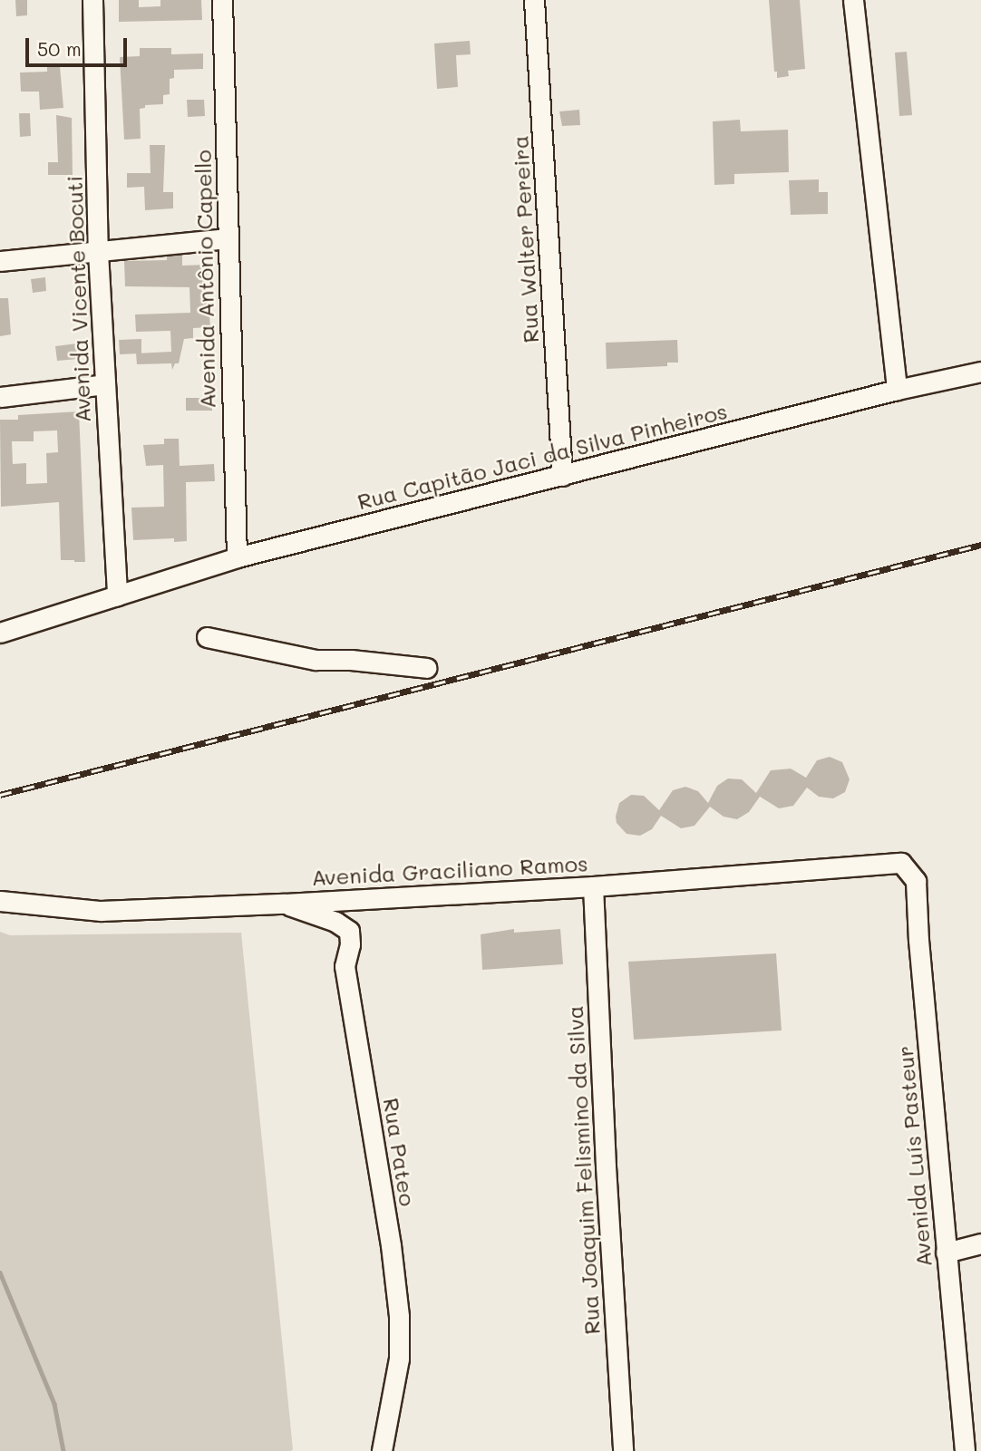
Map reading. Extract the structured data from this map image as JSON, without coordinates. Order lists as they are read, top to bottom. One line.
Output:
{"streets":{"street":["Rua Walter Pereira","Avenida Antônio Capello","Avenida Vicente Bocuti","Rua Capitão Jaci da Silva Pinheiros","Avenida Graciliano Ramos","Rua Pateo","Avenida Luís Pasteur","Rua Joaquim Felismino da Silva"]},"crossings":[["Rua Walter Pereira","Rua Capitão Jaci da Silva Pinheiros"],["Avenida Antônio Capello","Rua Capitão Jaci da Silva Pinheiros"],["Avenida Vicente Bocuti","Rua Capitão Jaci da Silva Pinheiros"],["Avenida Graciliano Ramos","Rua Pateo"],["Avenida Graciliano Ramos","Avenida Luís Pasteur"],["Avenida Graciliano Ramos","Rua Joaquim Felismino da Silva"]],"scale_bar":"50 m"}
